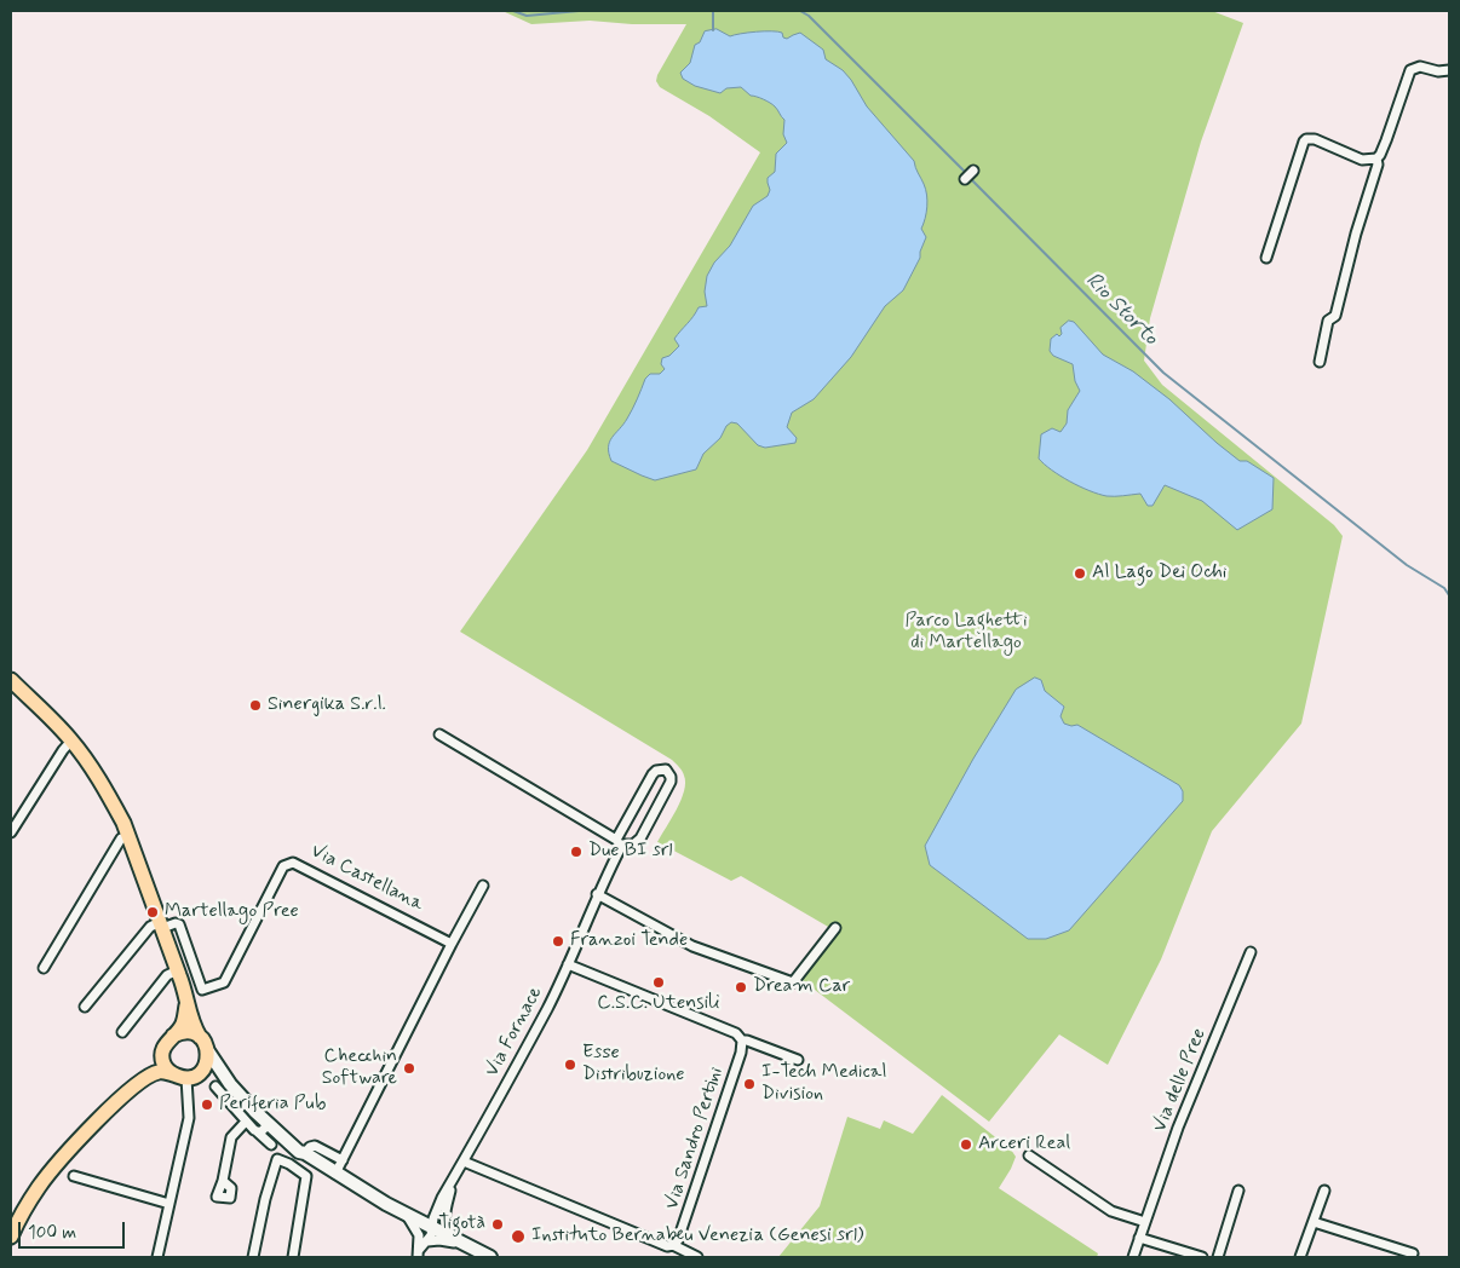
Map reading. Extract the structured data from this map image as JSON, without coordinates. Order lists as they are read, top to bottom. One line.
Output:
{"streets":{"street":["Via Castellana","Via Fornace","Via delle Pree","Via Sandro Pertini"]},"water":["Rio Storto"],"parks":["Parco Laghetti di Martellago"],"places":["Al Lago Dei Ochi","Sinergika S.r.l.","Due BI srl","Martellago Pree","Franzoi Tende","C.S.C. Utensili","Dream Car","Esse Distribuzione","Checchin Software","I-Tech Medical Division","Periferia Pub","Arceri Real","Tigotà","Instituto Bernabeu Venezia (Genesi srl)"],"scale_bar":"100 m"}
